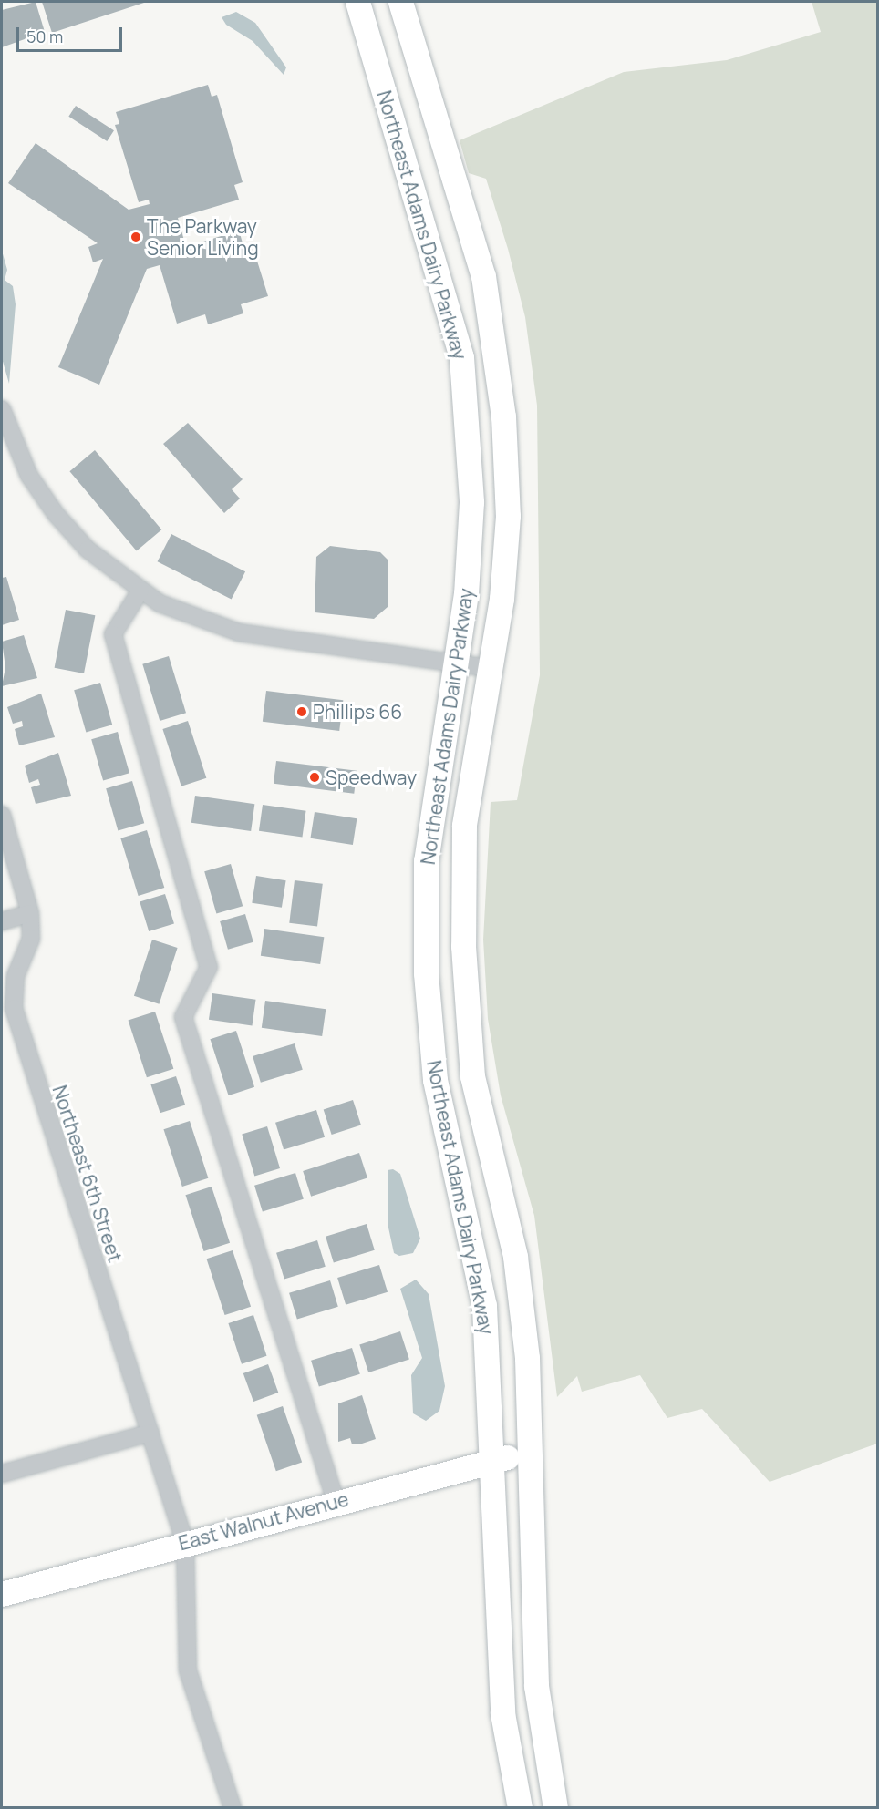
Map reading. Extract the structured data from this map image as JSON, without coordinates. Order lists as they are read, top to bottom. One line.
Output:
{"streets":{"main road":["Northeast Adams Dairy Parkway","East Walnut Avenue"],"street":["Northeast 6th Street"]},"crossings":[["Northeast Adams Dairy Parkway","East Walnut Avenue"],["Northeast 6th Street","East Walnut Avenue"]],"places":["The Parkway Senior Living","Phillips 66","Speedway"],"scale_bar":"50 m"}
